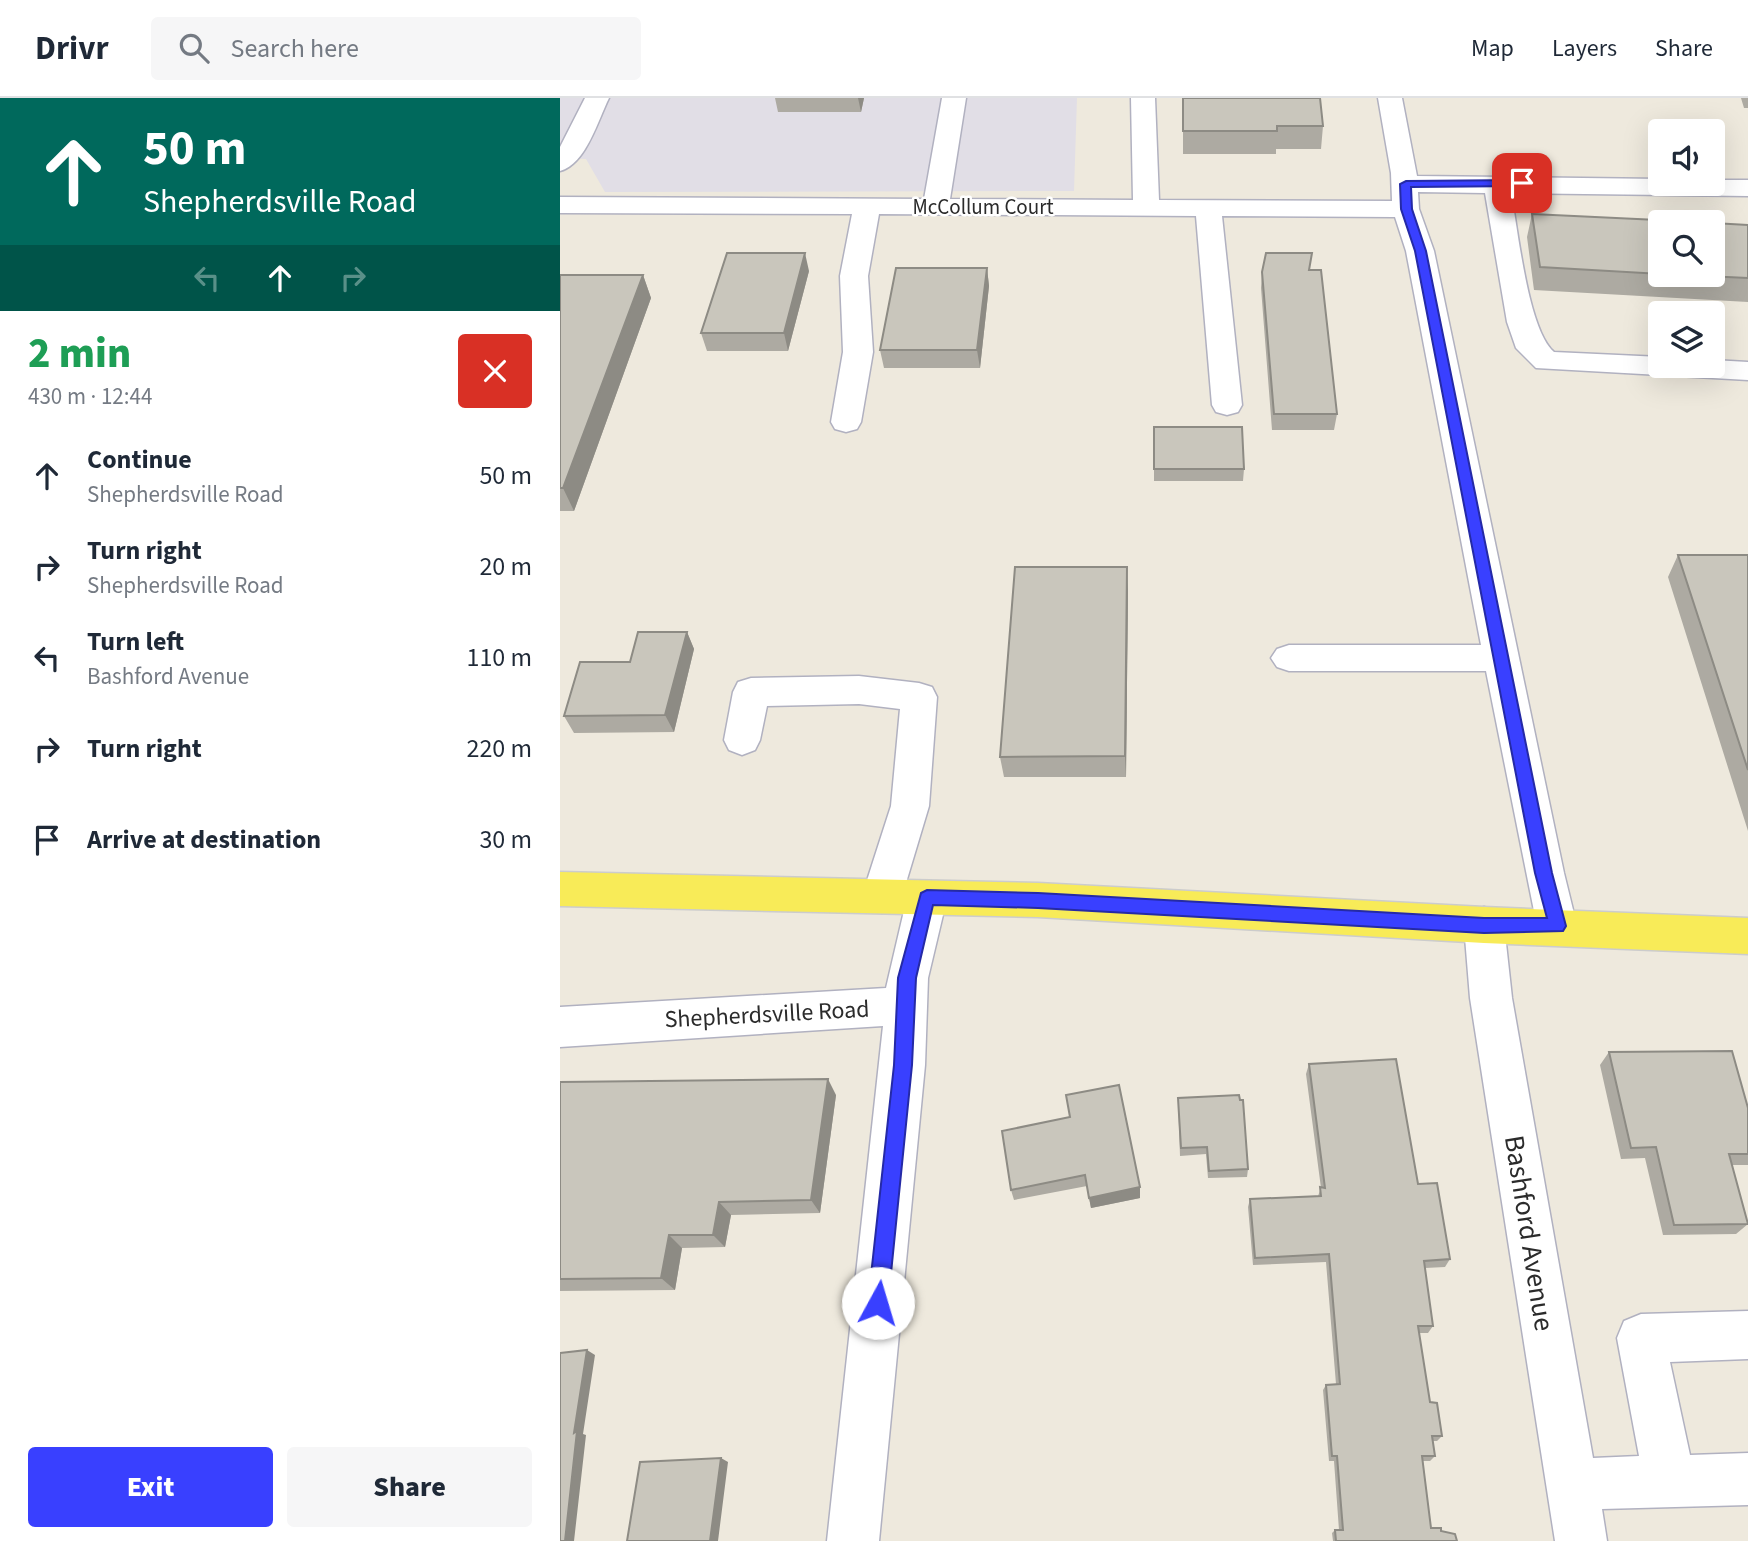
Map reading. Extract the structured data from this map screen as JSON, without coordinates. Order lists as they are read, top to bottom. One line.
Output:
{"streets":{"street":["McCollum Court","Shepherdsville Road","Bashford Avenue"]},"page":{"header":"Drivr","search":"Search here","nav":["Map","Layers","Share"],"turn":["50 m","Shepherdsville Road"],"heading":["2 min","430 m · 12:44"],"list":[{"name":"Continue","note":"Shepherdsville Road","value":"50 m"},{"name":"Turn right","note":"Shepherdsville Road","value":"20 m"},{"name":"Turn left","note":"Bashford Avenue","value":"110 m"},{"name":"Turn right","value":"220 m"},{"name":"Arrive at destination","value":"30 m"}],"buttons":["Exit","Share"]}}
